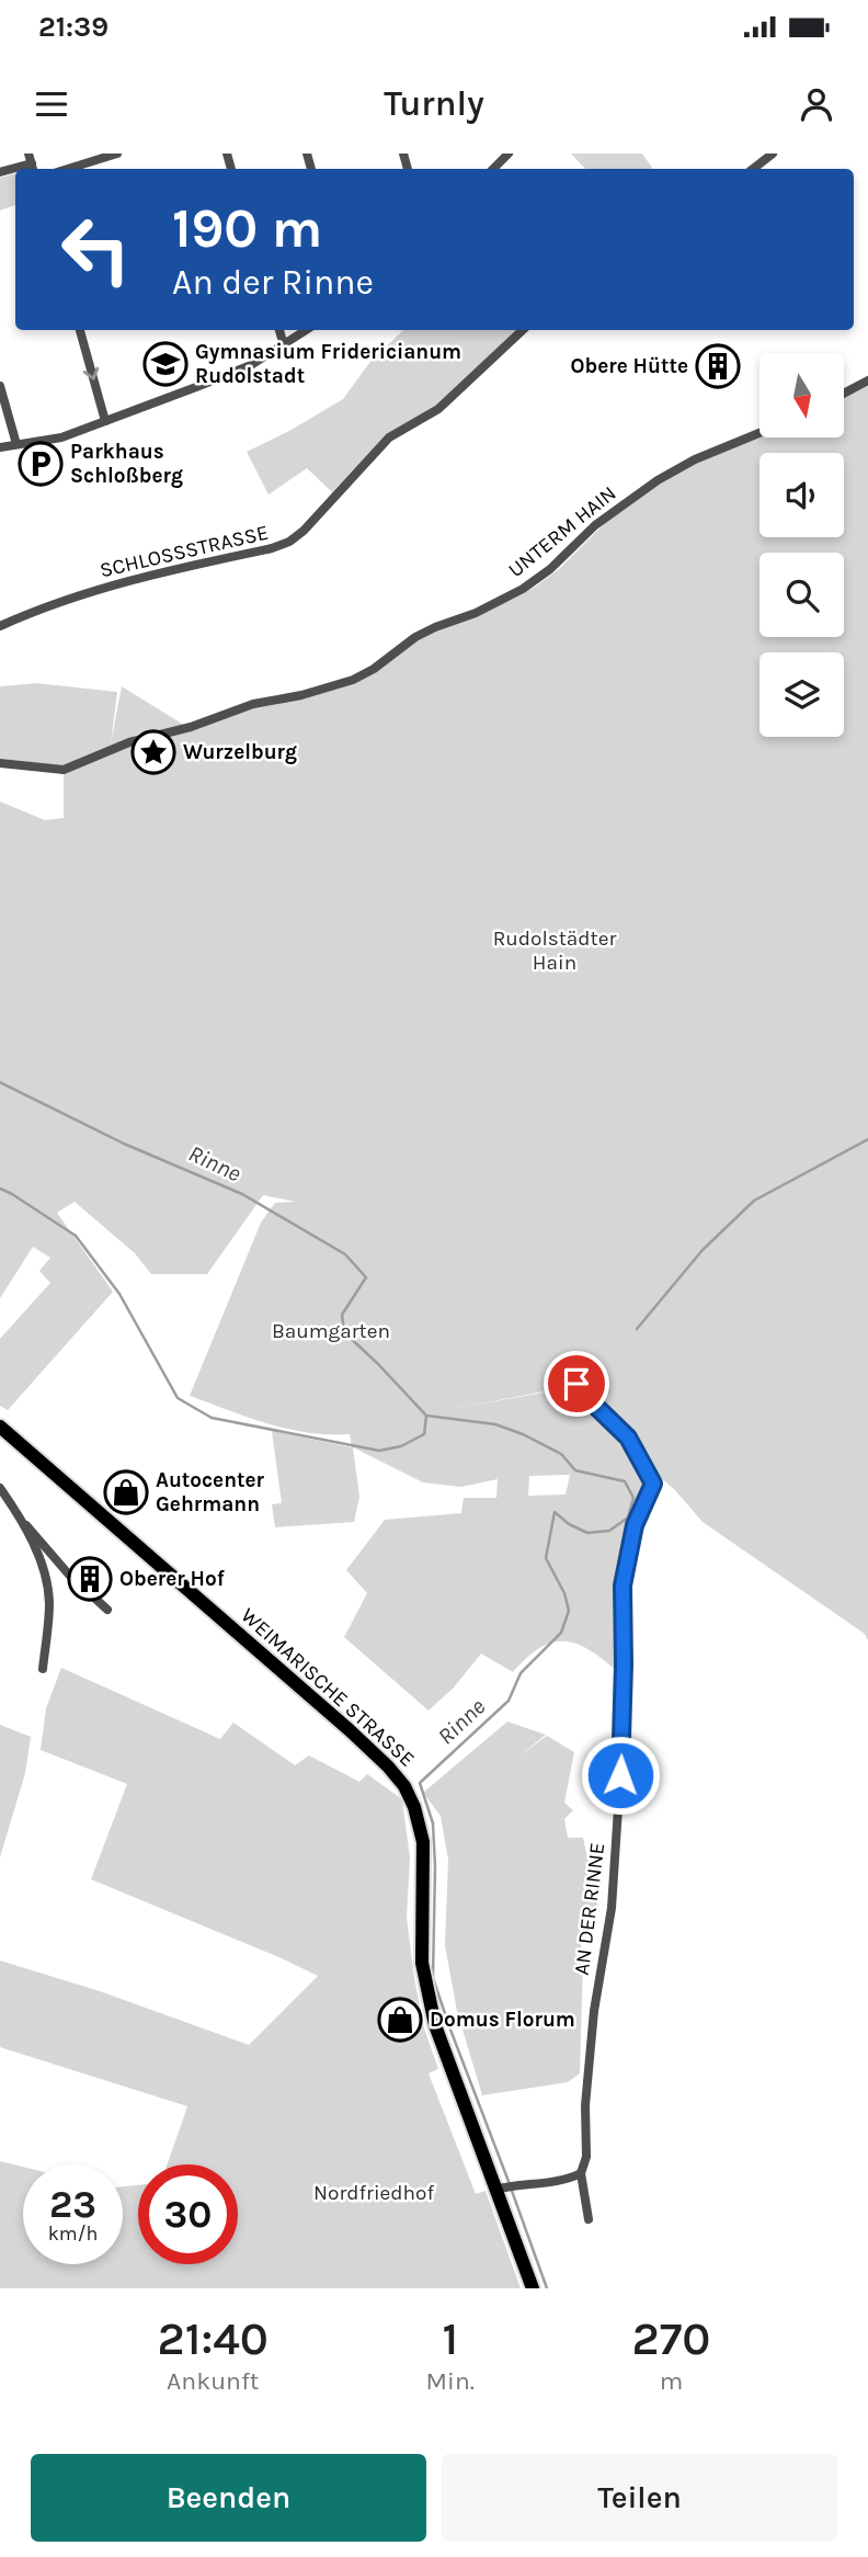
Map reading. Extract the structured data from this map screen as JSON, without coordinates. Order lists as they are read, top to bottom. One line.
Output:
{"streets":{"main road":["WEIMARISCHE STRASSE"],"street":["UNTERM HAIN","SCHLOSSSTRASSE","AN DER RINNE"]},"water":["Rinne"],"parks":["Rudolstädter Hain","Baumgarten","Nordfriedhof"],"places":{"school or university":["Gymnasium Fridericianum Rudolstadt"],"building":["Obere Hütte","Oberer Hof"],"parking":["Parkhaus Schloßberg"],"place":["Wurzelburg"],"shop":["Autocenter Gehrmann","Domus Florum"]},"north":"bottom","page":{"status":"21:39","header":"Turnly","turn":["190 m","An der Rinne"],"speed":"23 km/h","limit":"30","eta":["21:40","Ankunft","1","Min.","270","m"],"buttons":["Beenden","Teilen"]}}
